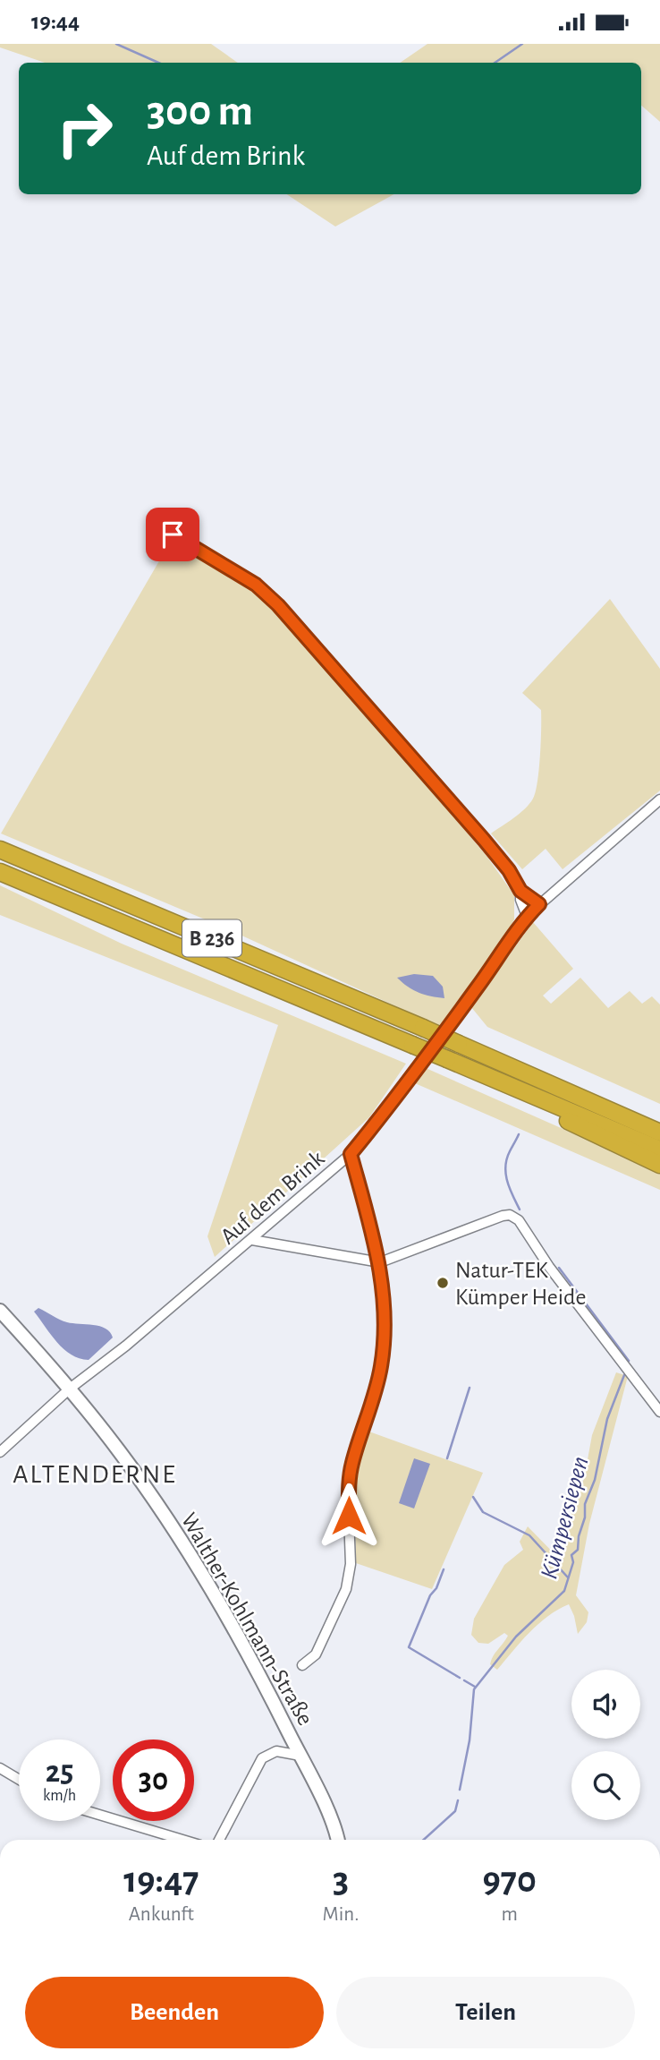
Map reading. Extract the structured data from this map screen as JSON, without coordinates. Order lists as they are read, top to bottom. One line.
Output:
{"streets":{"highway":["B 236"],"main road":["Walther-Kohlmann-Straße"],"street":["Auf dem Brink"]},"crossings":[["Auf dem Brink","Walther-Kohlmann-Straße"]],"districts":["ALTENDERNE"],"water":["Kümpersiepen"],"places":["Natur-TEK Kümper Heide"],"page":{"status":"19:44","turn":["300 m","Auf dem Brink"],"speed":"25 km/h","limit":"30","eta":["19:47","Ankunft","3","Min.","970","m"],"buttons":["Beenden","Teilen"]}}
